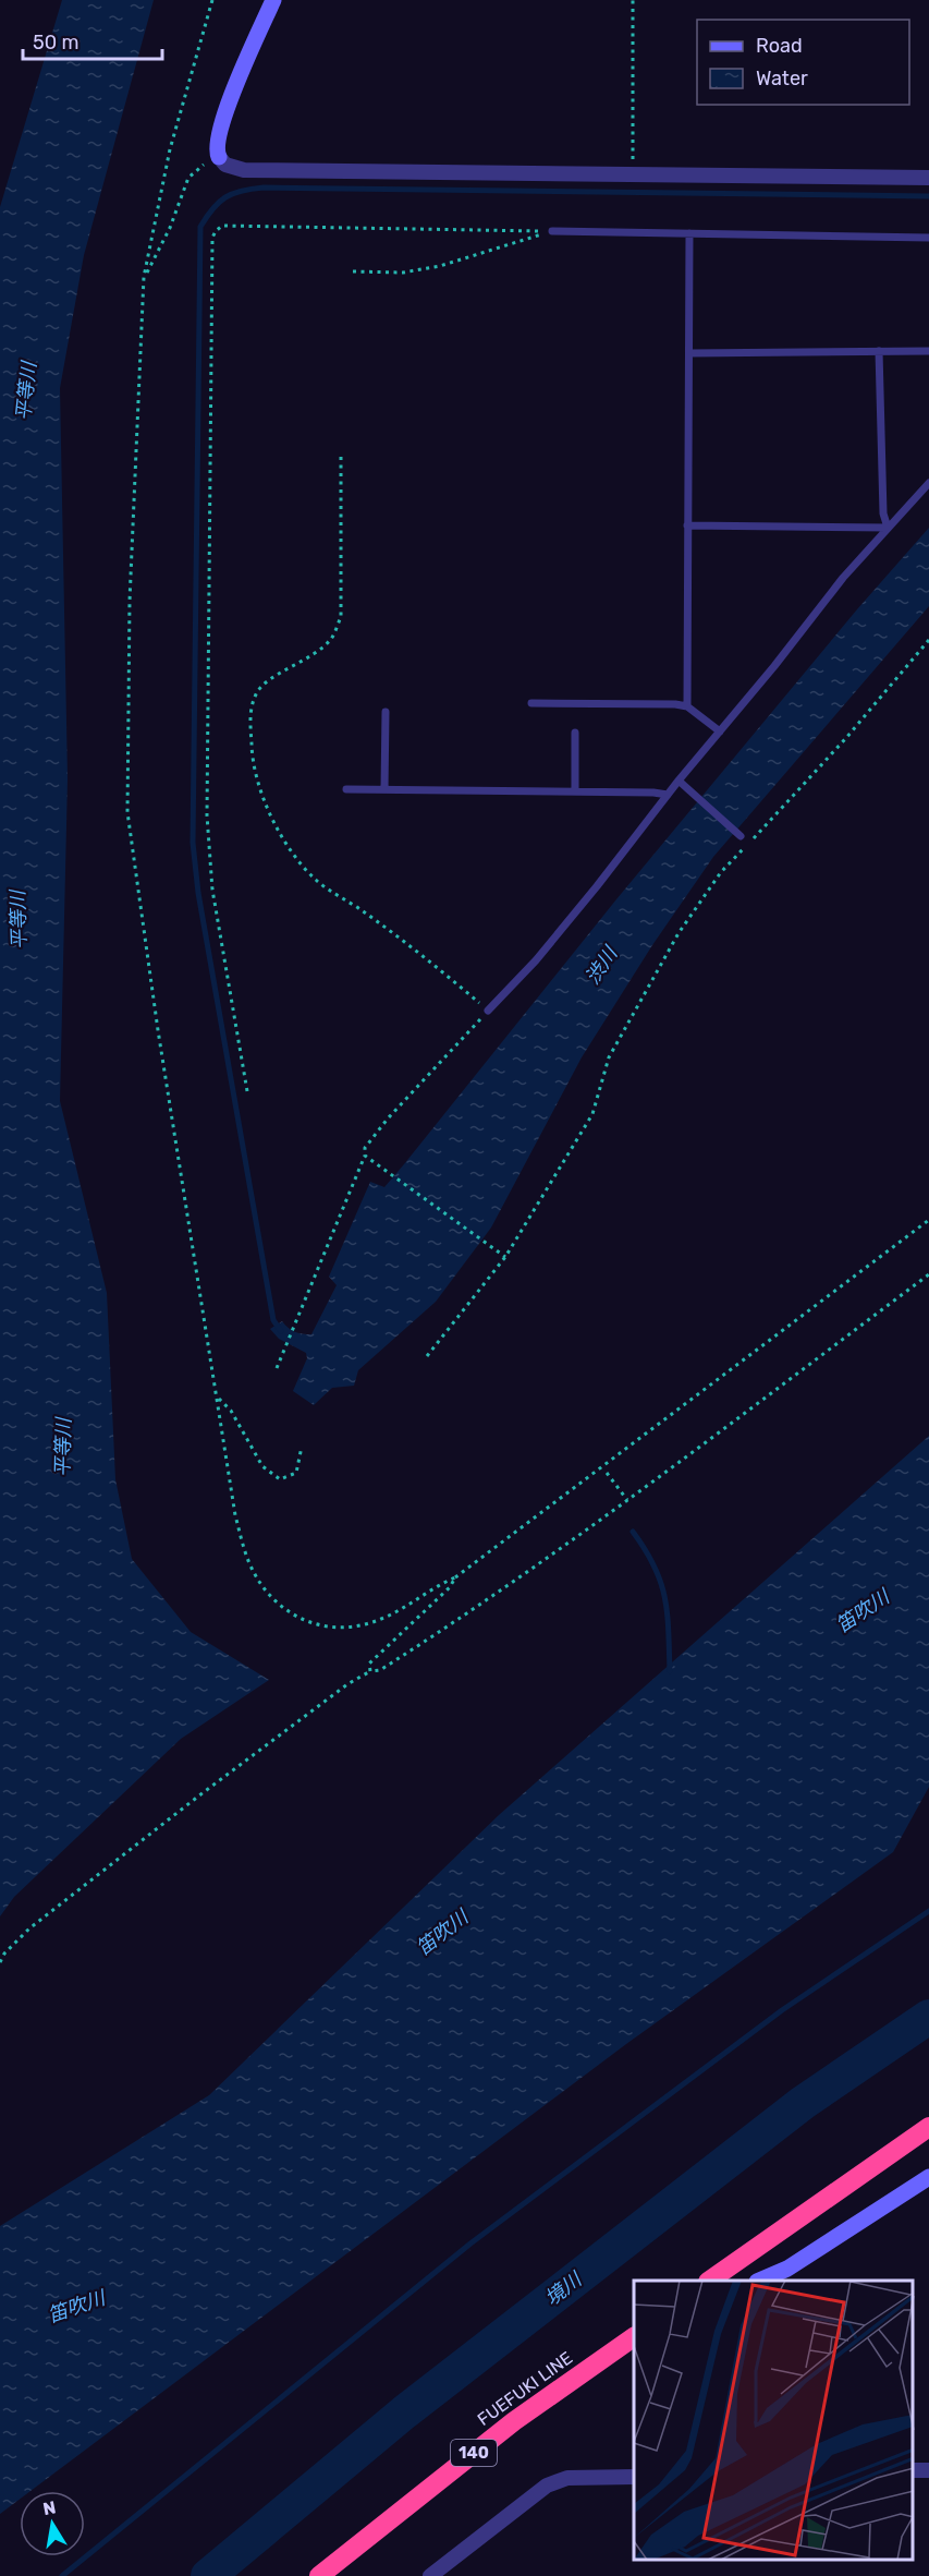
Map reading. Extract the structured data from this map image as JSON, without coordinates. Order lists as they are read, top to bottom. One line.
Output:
{"streets":{"highway":["FUEFUKI LINE","140"]},"water":["平等川","渋川","笛吹川","境川"],"legend":["Road","Water"],"scale_bar":"50 m","north":"top"}
